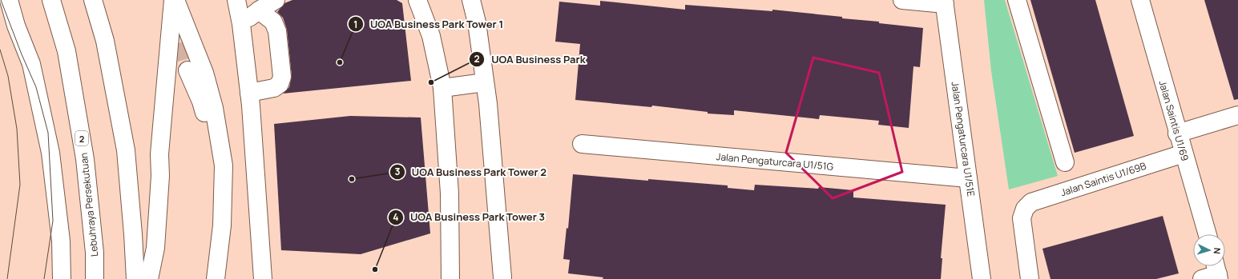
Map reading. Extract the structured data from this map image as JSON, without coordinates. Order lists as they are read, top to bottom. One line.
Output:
{"streets":{"main road":["Jalan Saintis U1/69","2","Jalan Pengaturcara U1/51E","Jalan Pengaturcara U1/51G","Jalan Saintis U1/69B","Lebuhraya Persekutuan"]},"crossings":[["Jalan Saintis U1/69","Jalan Saintis U1/69B"],["Jalan Pengaturcara U1/51E","Jalan Pengaturcara U1/51G"]],"places":["UOA Business Park Tower 1","UOA Business Park","UOA Business Park Tower 2","UOA Business Park Tower 3"],"north":"right"}
